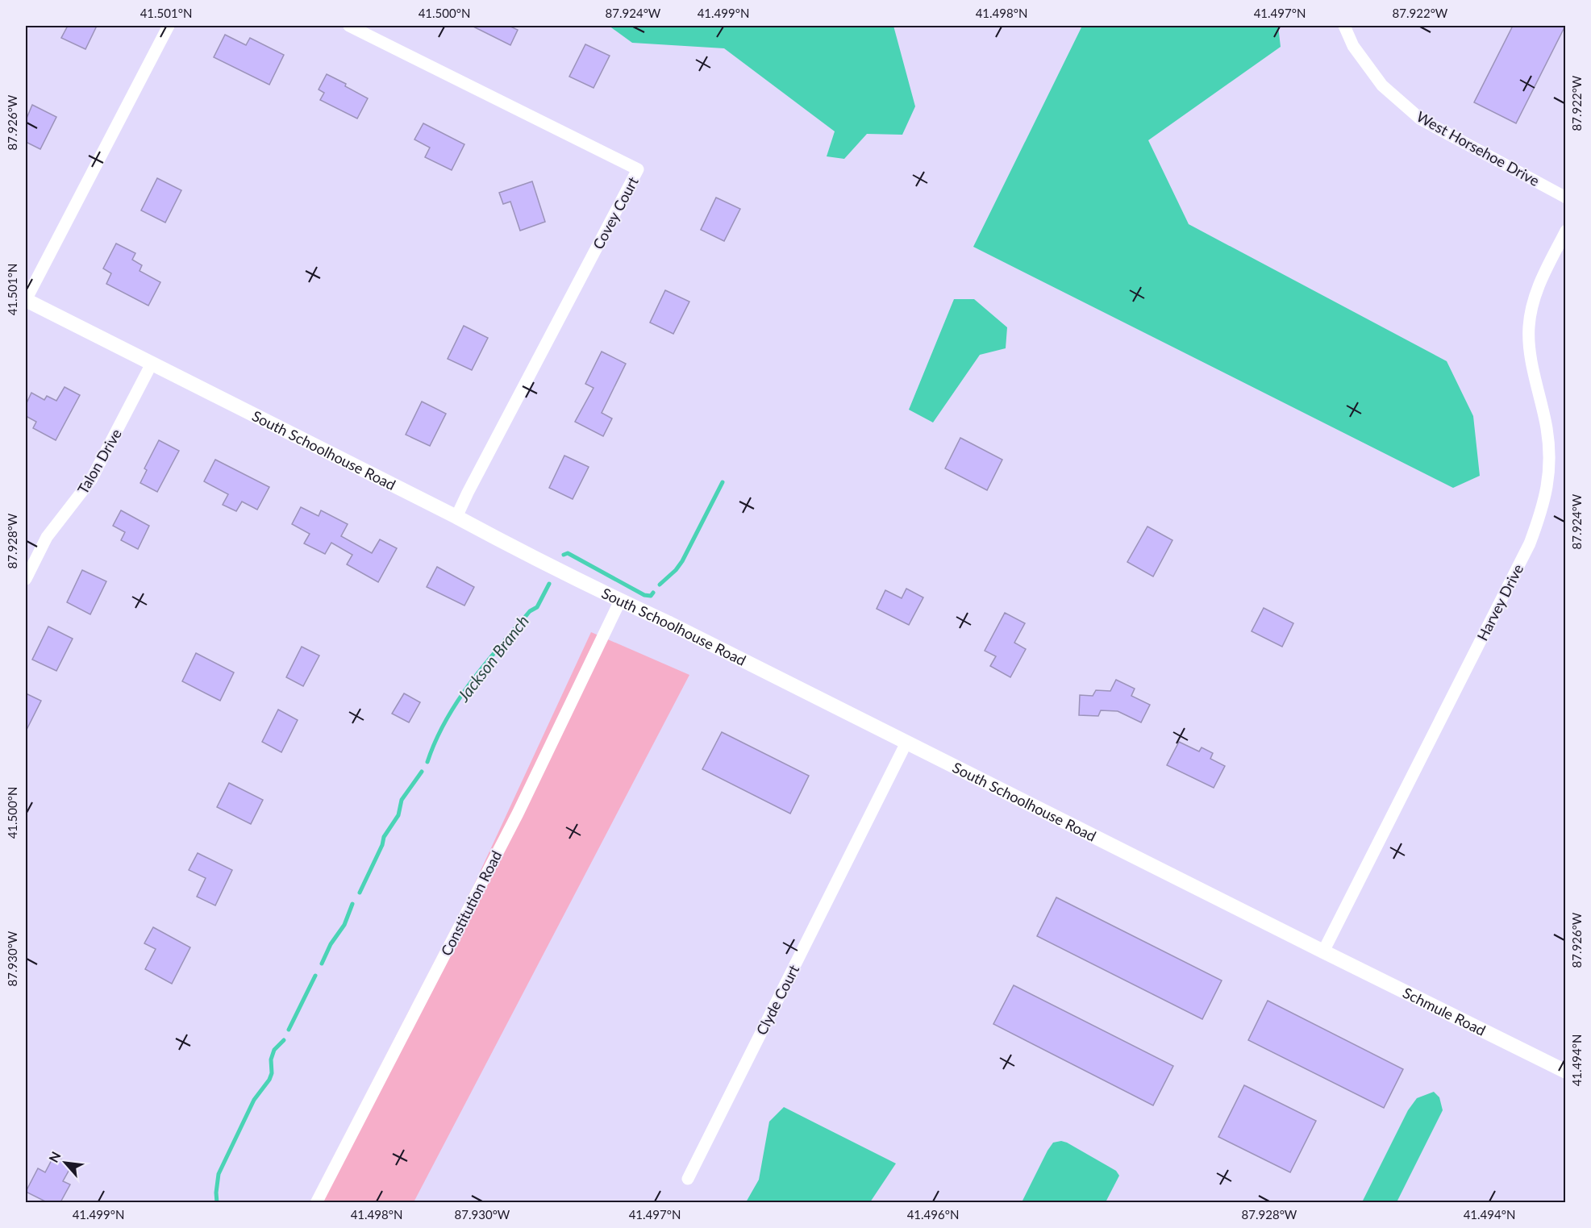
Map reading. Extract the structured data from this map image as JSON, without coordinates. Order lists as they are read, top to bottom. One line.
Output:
{"streets":{"street":["West Horsehoe Drive","Covey Court","South Schoolhouse Road","Talon Drive","Harvey Drive","Constitution Road","Clyde Court","Schmule Road"]},"crossings":[["Covey Court","South Schoolhouse Road"],["South Schoolhouse Road","Talon Drive"],["South Schoolhouse Road","Harvey Drive"],["South Schoolhouse Road","Constitution Road"],["South Schoolhouse Road","Clyde Court"],["South Schoolhouse Road","Schmule Road"],["Harvey Drive","Schmule Road"]],"water":["Jackson Branch"],"north":"top left","coordinates":["41.501°N","41.500°N","87.924°W","41.499°N","41.498°N","41.497°N","87.922°W","87.926°W","87.928°W","87.930°W","41.494°N","41.496°N"]}
